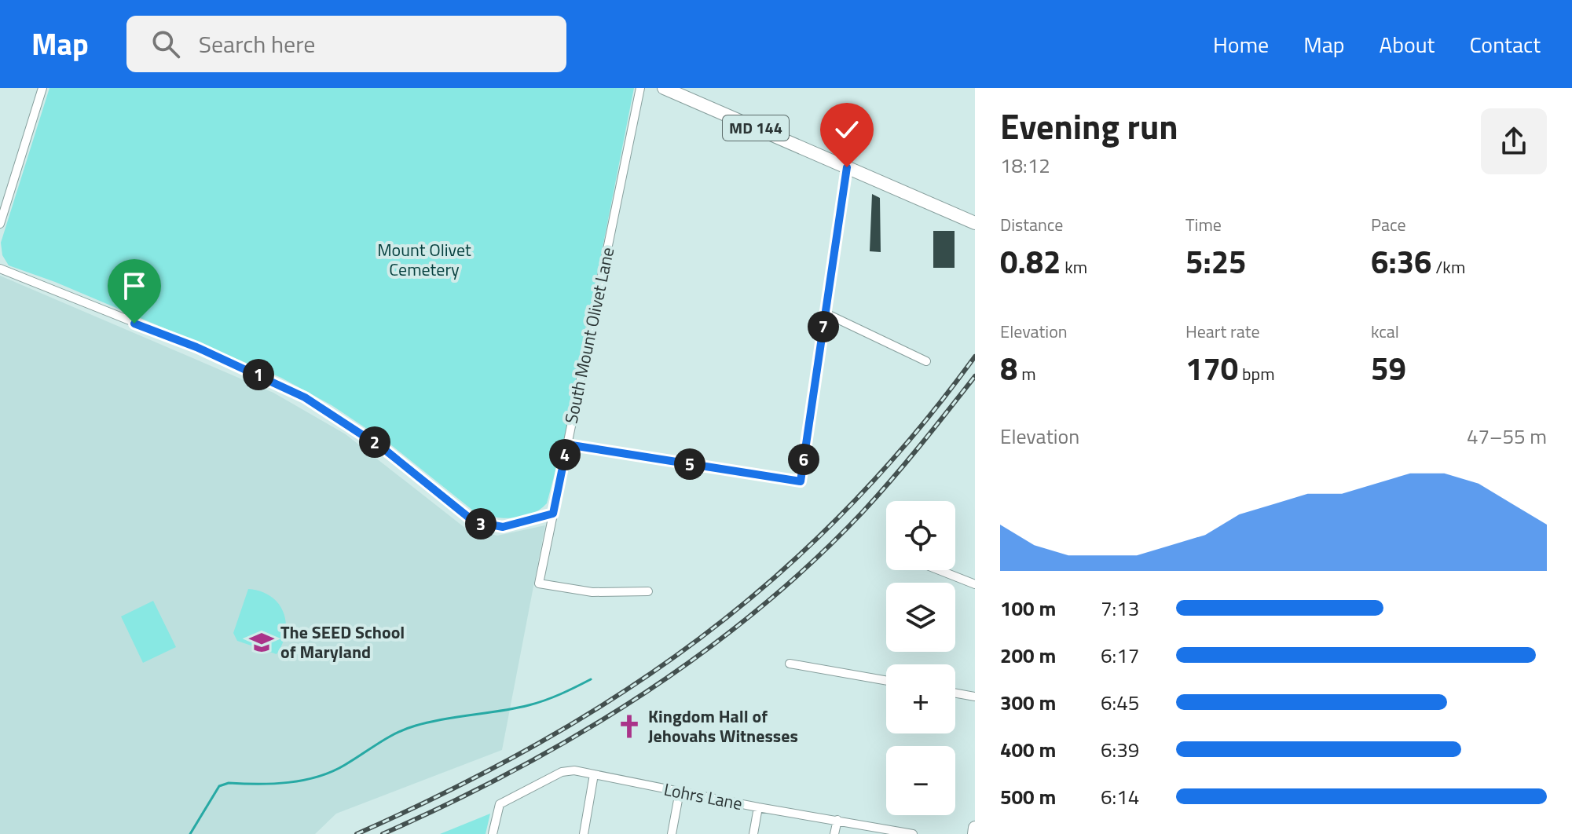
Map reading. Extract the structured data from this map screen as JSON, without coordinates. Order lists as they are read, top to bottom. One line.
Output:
{"streets":{"main road":["MD 144"],"street":["South Mount Olivet Lane","Lohrs Lane"]},"parks":["Mount Olivet Cemetery"],"places":{"school or university":["The SEED School of Maryland"],"church":["Kingdom Hall of Jehovahs Witnesses"]},"page":{"header":"Map","search":"Search here","nav":["Home","Map","About","Contact"],"heading":["Evening run","18:12"],"stats":[["Distance","0.82 km"],["Time","5:25"],["Pace","6:36 /km"],["Elevation","8 m"],["Heart rate","170 bpm"],["kcal","59"]],"pins":["7","1","2","4","6","5","3"],"chart":["Elevation","47–55 m"],"map_buttons":["+","−"],"list":[{"name":"100 m","note":"7:13"},{"name":"200 m","note":"6:17"},{"name":"300 m","note":"6:45"},{"name":"400 m","note":"6:39"},{"name":"500 m","note":"6:14"}]}}
